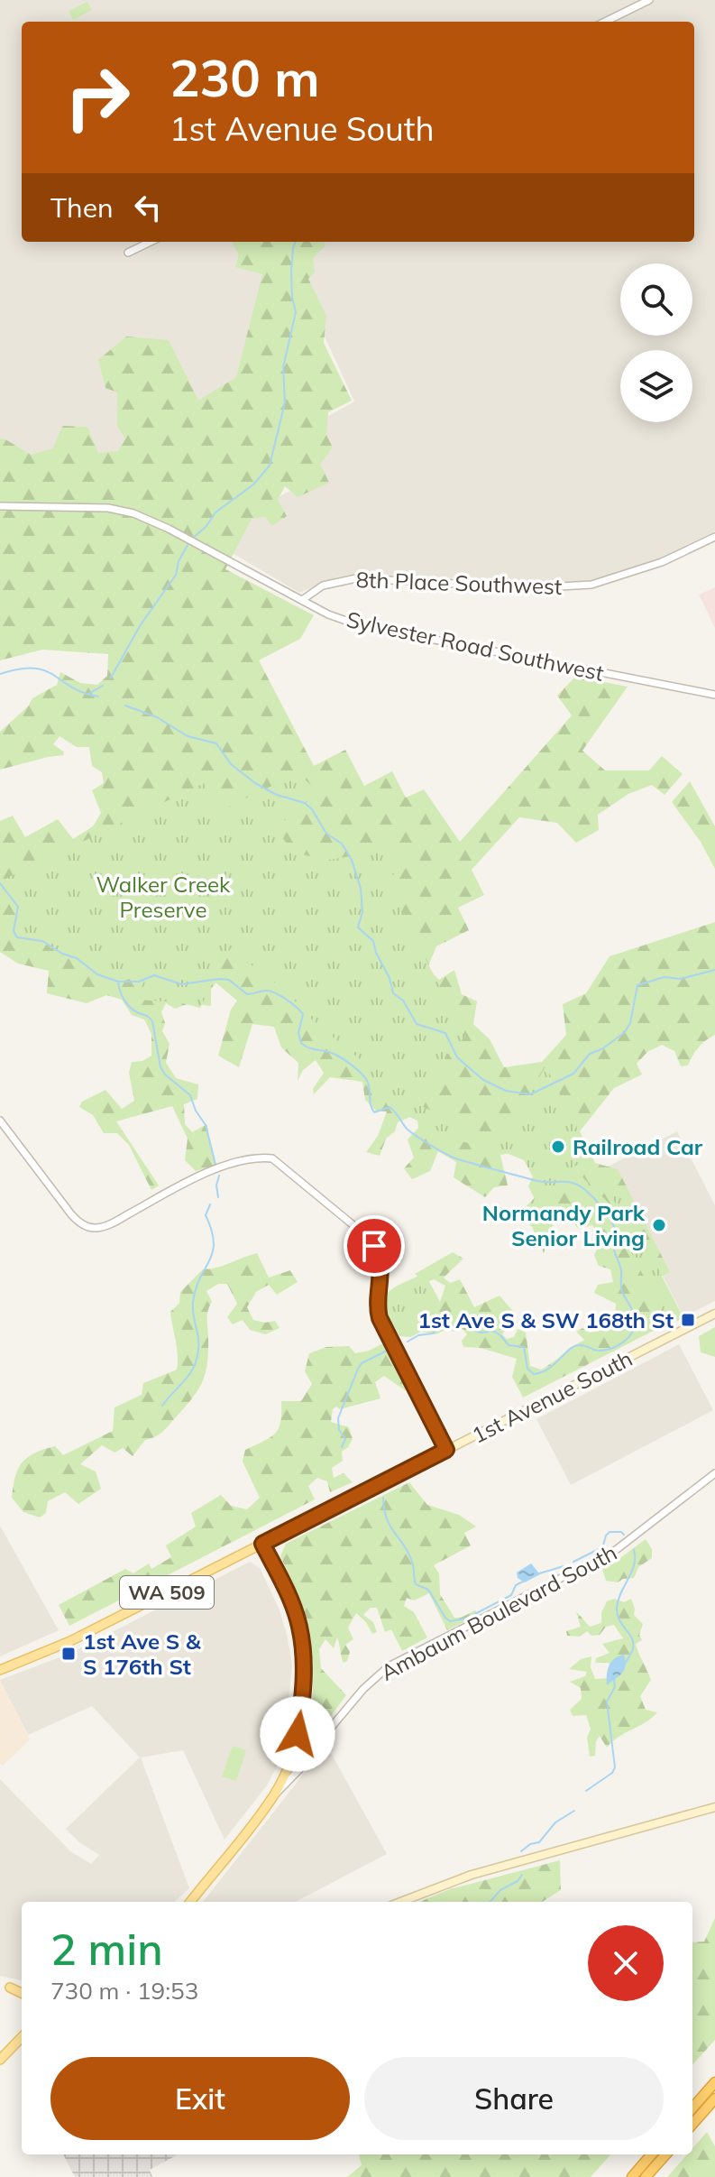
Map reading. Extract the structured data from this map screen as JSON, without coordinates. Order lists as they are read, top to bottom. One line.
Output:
{"streets":{"main road":["1st Avenue South","WA 509","Ambaum Boulevard South"],"street":["8th Place Southwest","Sylvester Road Southwest"]},"crossings":[["8th Place Southwest","Sylvester Road Southwest"]],"parks":["Walker Creek Preserve"],"places":{"other":["Railroad Car","Normandy Park Senior Living"],"transit":["1st Ave S & SW 168th St","1st Ave S & S 176th St"]},"page":{"turn":["230 m","1st Avenue South"],"then":"Then","heading":["2 min","730 m · 19:53"],"buttons":["Exit","Share"]}}
